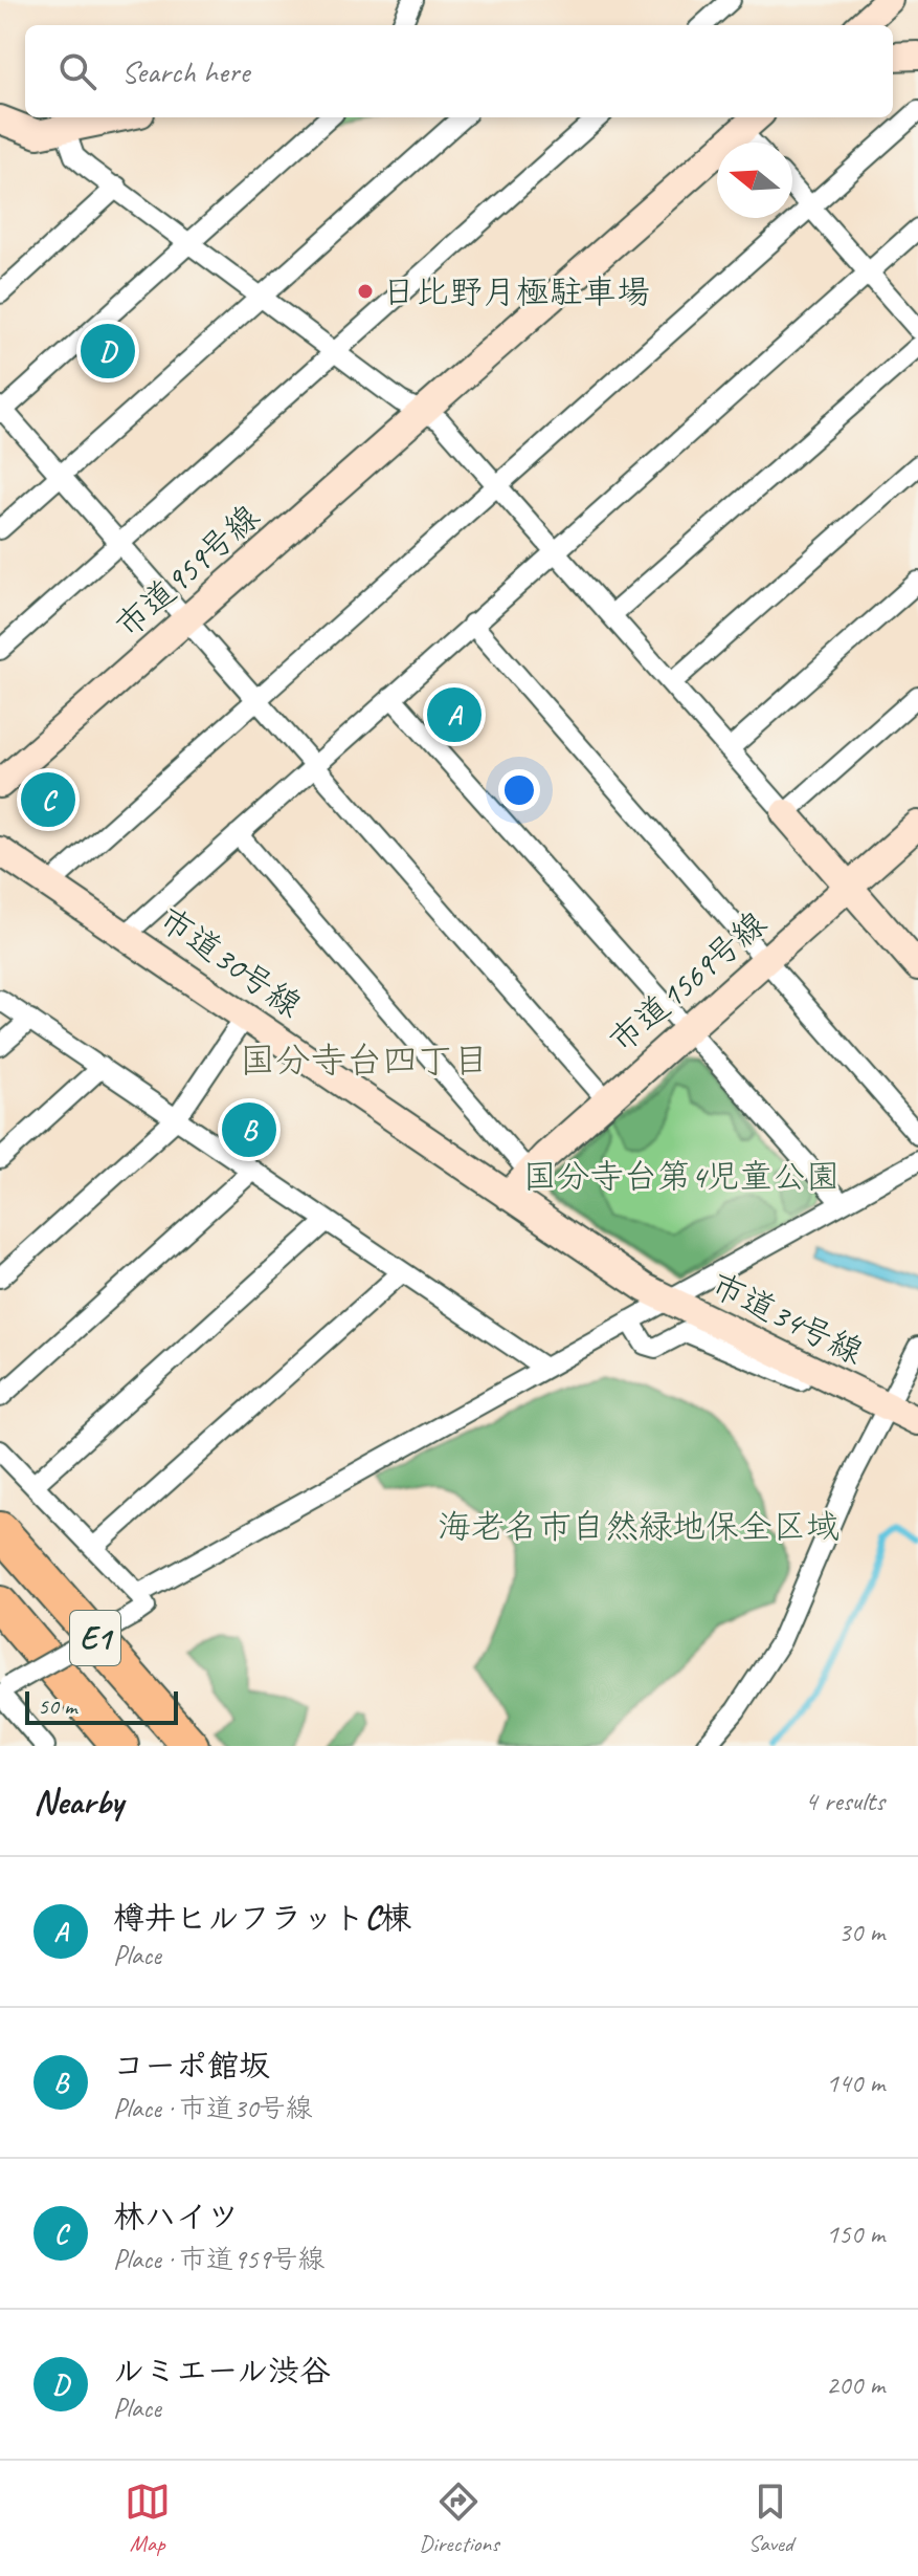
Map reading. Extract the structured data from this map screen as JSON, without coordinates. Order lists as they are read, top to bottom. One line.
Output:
{"streets":{"highway":["E1"],"street":["市道959号線","市道30号線","市道1569号線","市道34号線"]},"crossings":[["市道30号線","市道1569号線"],["市道30号線","市道34号線"]],"districts":["国分寺台四丁目"],"parks":["国分寺台第4児童公園","海老名市自然緑地保全区域"],"places":["日比野月極駐車場"],"scale_bar":"50 m","north":"left","page":{"search":"Search here","pins":["D","A","C","B"],"scale":"50 m","heading":["Nearby","4 results"],"list":[{"mark":"A","name":"樽井ヒルフラットC棟","note":"Place","value":"30 m"},{"mark":"B","name":"コーポ館坂","note":"Place · 市道30号線","value":"140 m"},{"mark":"C","name":"林ハイツ","note":"Place · 市道959号線","value":"150 m"},{"mark":"D","name":"ルミエール渋谷","note":"Place","value":"200 m"}],"nav":["Map","Directions","Saved"]}}
